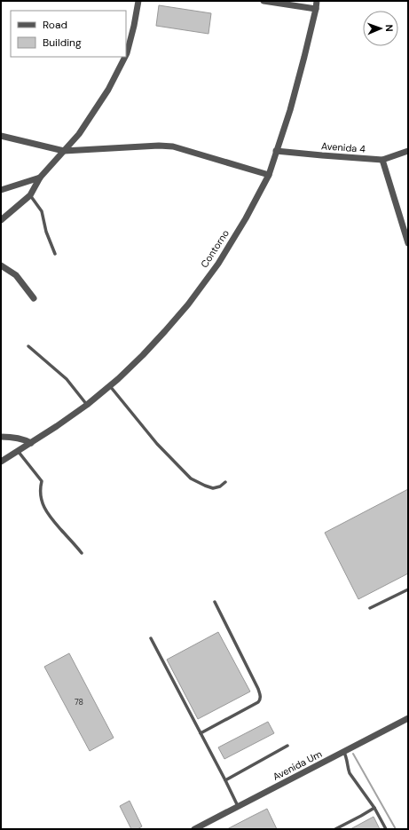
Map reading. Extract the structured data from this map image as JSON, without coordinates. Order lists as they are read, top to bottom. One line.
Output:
{"streets":{"street":["Avenida 4","Contorno","Avenida Um"]},"crossings":[["Avenida 4","Contorno"]],"house_numbers":["78"],"legend":["Road","Building"],"north":"right"}
